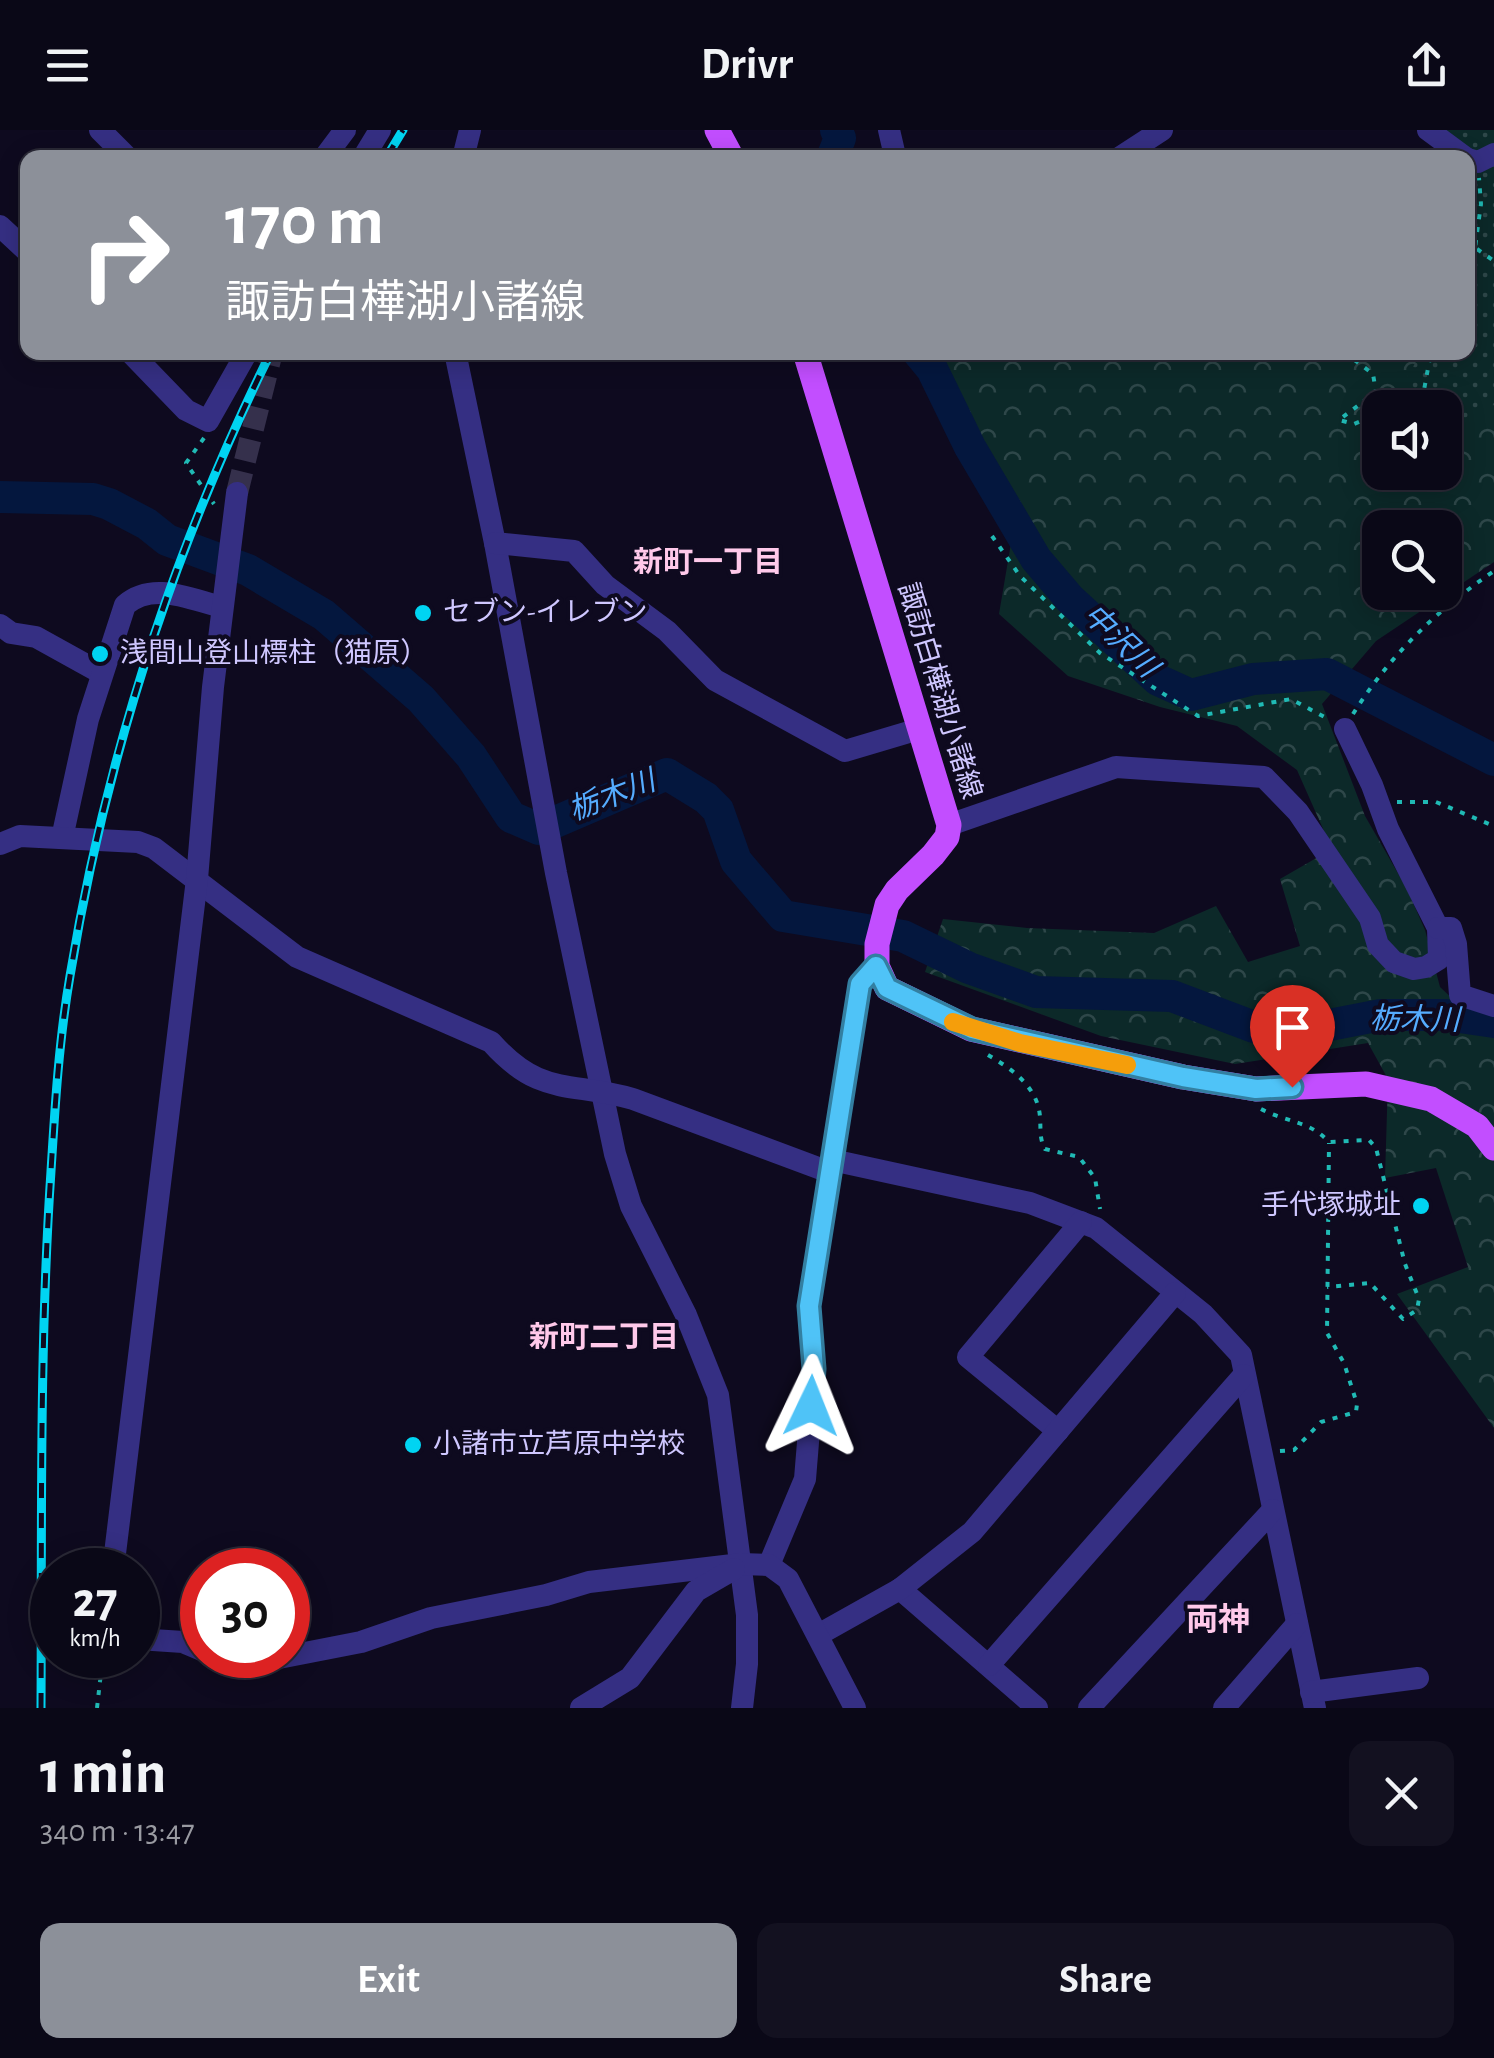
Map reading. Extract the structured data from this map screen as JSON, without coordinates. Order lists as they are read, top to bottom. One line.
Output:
{"streets":{"main road":["諏訪白樺湖小諸線"]},"districts":["新町一丁目","新町二丁目","両神"],"water":["中沢川","栃木川"],"places":["セブン-イレブン","浅間山登山標柱（猫原）","手代塚城址","小諸市立芦原中学校"],"page":{"header":"Drivr","turn":["170 m","諏訪白樺湖小諸線"],"speed":"27 km/h","limit":"30","heading":["1 min","340 m · 13:47"],"buttons":["Exit","Share"]}}
